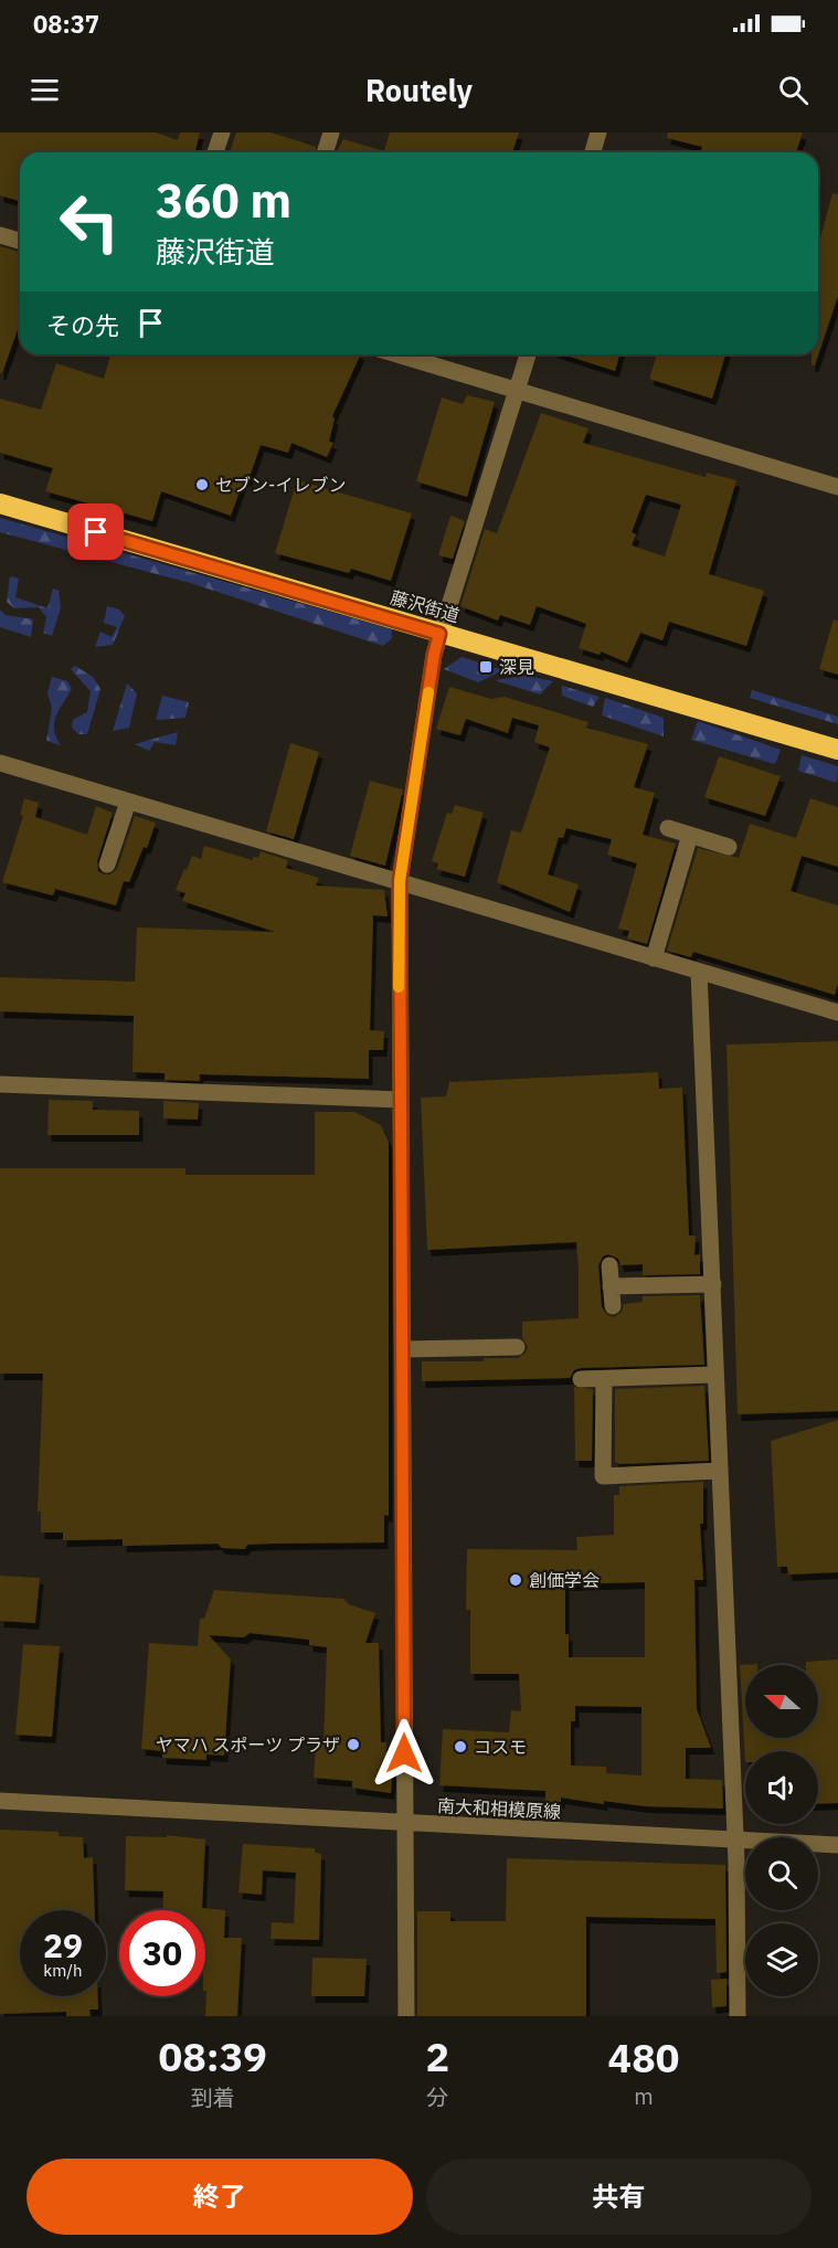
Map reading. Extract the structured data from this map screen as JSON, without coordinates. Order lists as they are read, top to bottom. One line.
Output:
{"streets":{"highway":["藤沢街道"],"street":["南大和相模原線"]},"places":{"other":["セブン-イレブン","創価学会","ヤマハ スポーツ プラザ","コスモ"],"transit":["深見"]},"north":"left","page":{"status":"08:37","header":"Routely","turn":["360 m","藤沢街道"],"then":"その先","speed":"29 km/h","limit":"30","eta":["08:39","到着","2","分","480","m"],"buttons":["終了","共有"]}}
